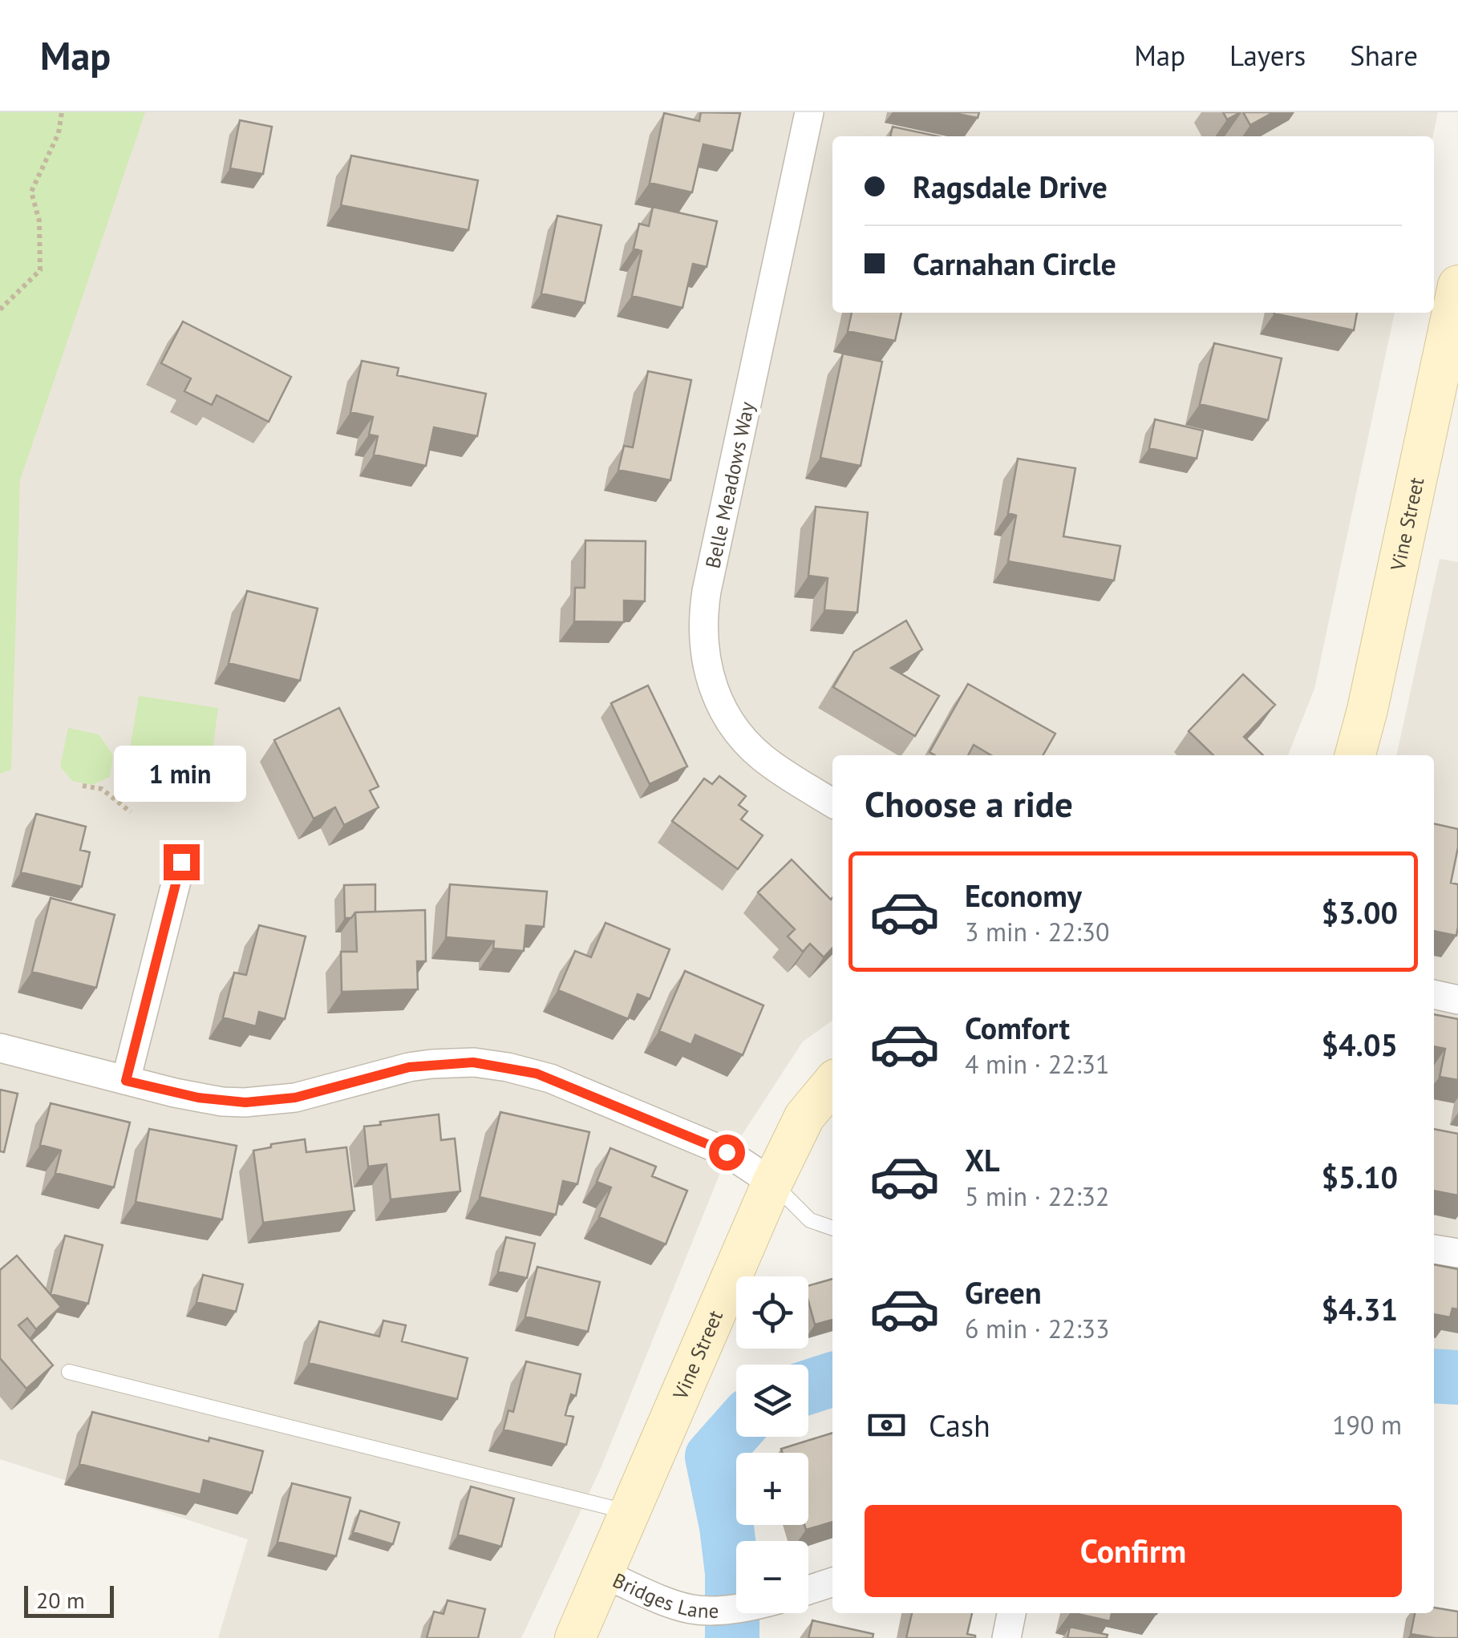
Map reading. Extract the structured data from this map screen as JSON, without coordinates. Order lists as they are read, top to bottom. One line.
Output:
{"streets":{"street":["Belle Meadows Way","Vine Street","Bridges Lane"]},"crossings":[["Vine Street","Bridges Lane"]],"scale_bar":"20 m","page":{"header":"Map","nav":["Map","Layers","Share"],"banner":["Ragsdale Drive","Carnahan Circle"],"bubble":"1 min","heading":"Choose a ride","list":[{"name":"Economy","note":"3 min · 22:30","value":"$3.00"},{"name":"Comfort","note":"4 min · 22:31","value":"$4.05"},{"name":"XL","note":"5 min · 22:32","value":"$5.10"},{"name":"Green","note":"6 min · 22:33","value":"$4.31"}],"map_buttons":["+","−"],"pay":["Cash","190 m"],"buttons":"Confirm","scale":"20 m"}}
